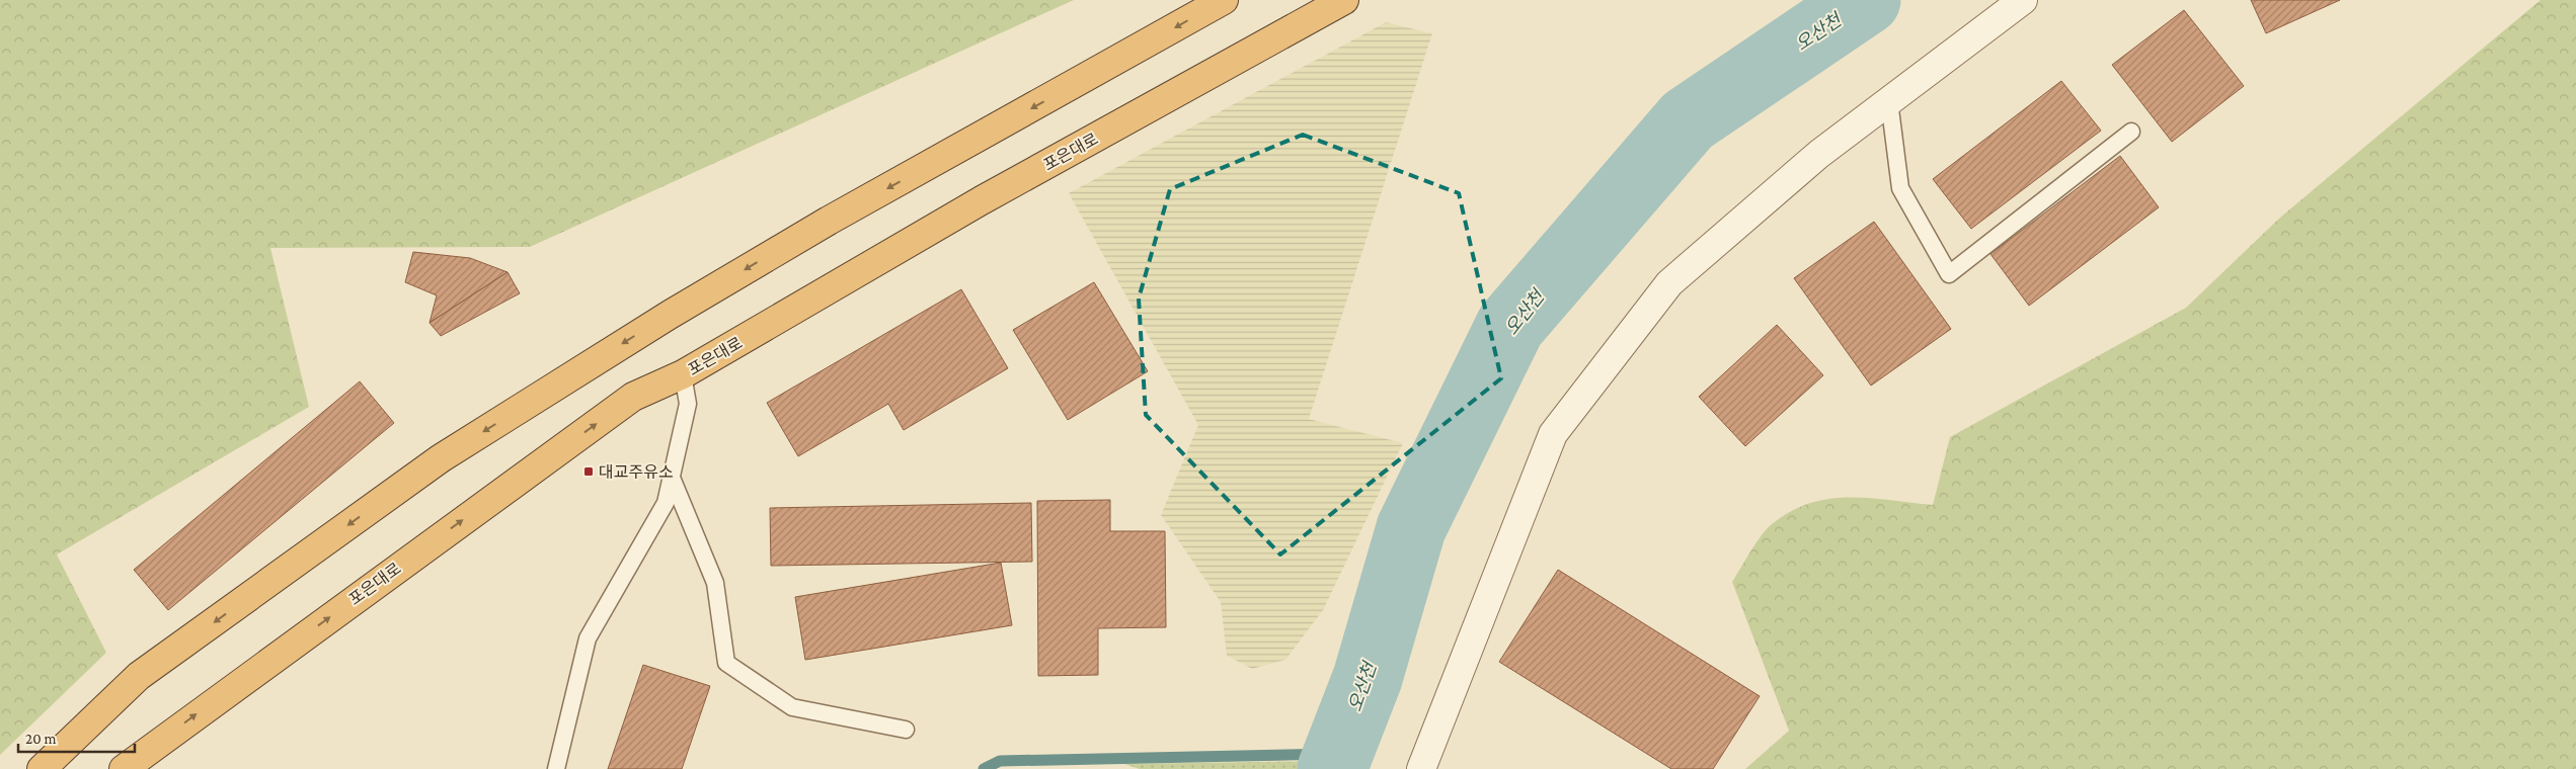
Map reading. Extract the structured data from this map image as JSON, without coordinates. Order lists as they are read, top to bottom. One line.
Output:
{"streets":{"highway":["포은대로"]},"water":["오산천"],"places":{"transit":["대교주유소"]},"scale_bar":"20 m"}
